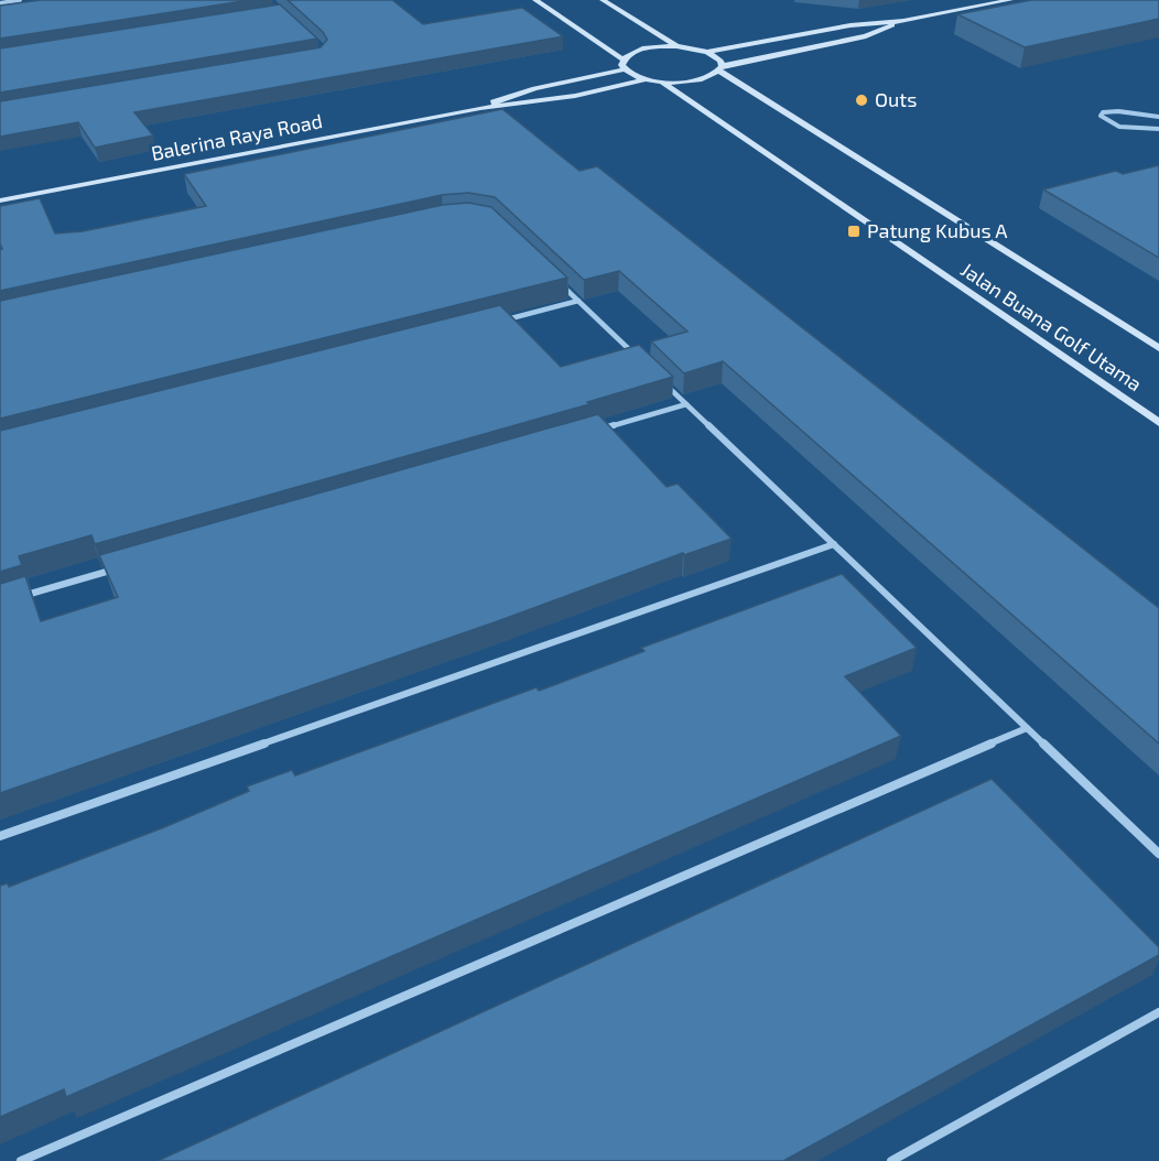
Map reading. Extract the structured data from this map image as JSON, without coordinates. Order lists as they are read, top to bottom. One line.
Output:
{"streets":{"main road":["Balerina Raya Road","Jalan Buana Golf Utama"]},"places":{"other":["Outs"],"transit":["Patung Kubus A"]}}
